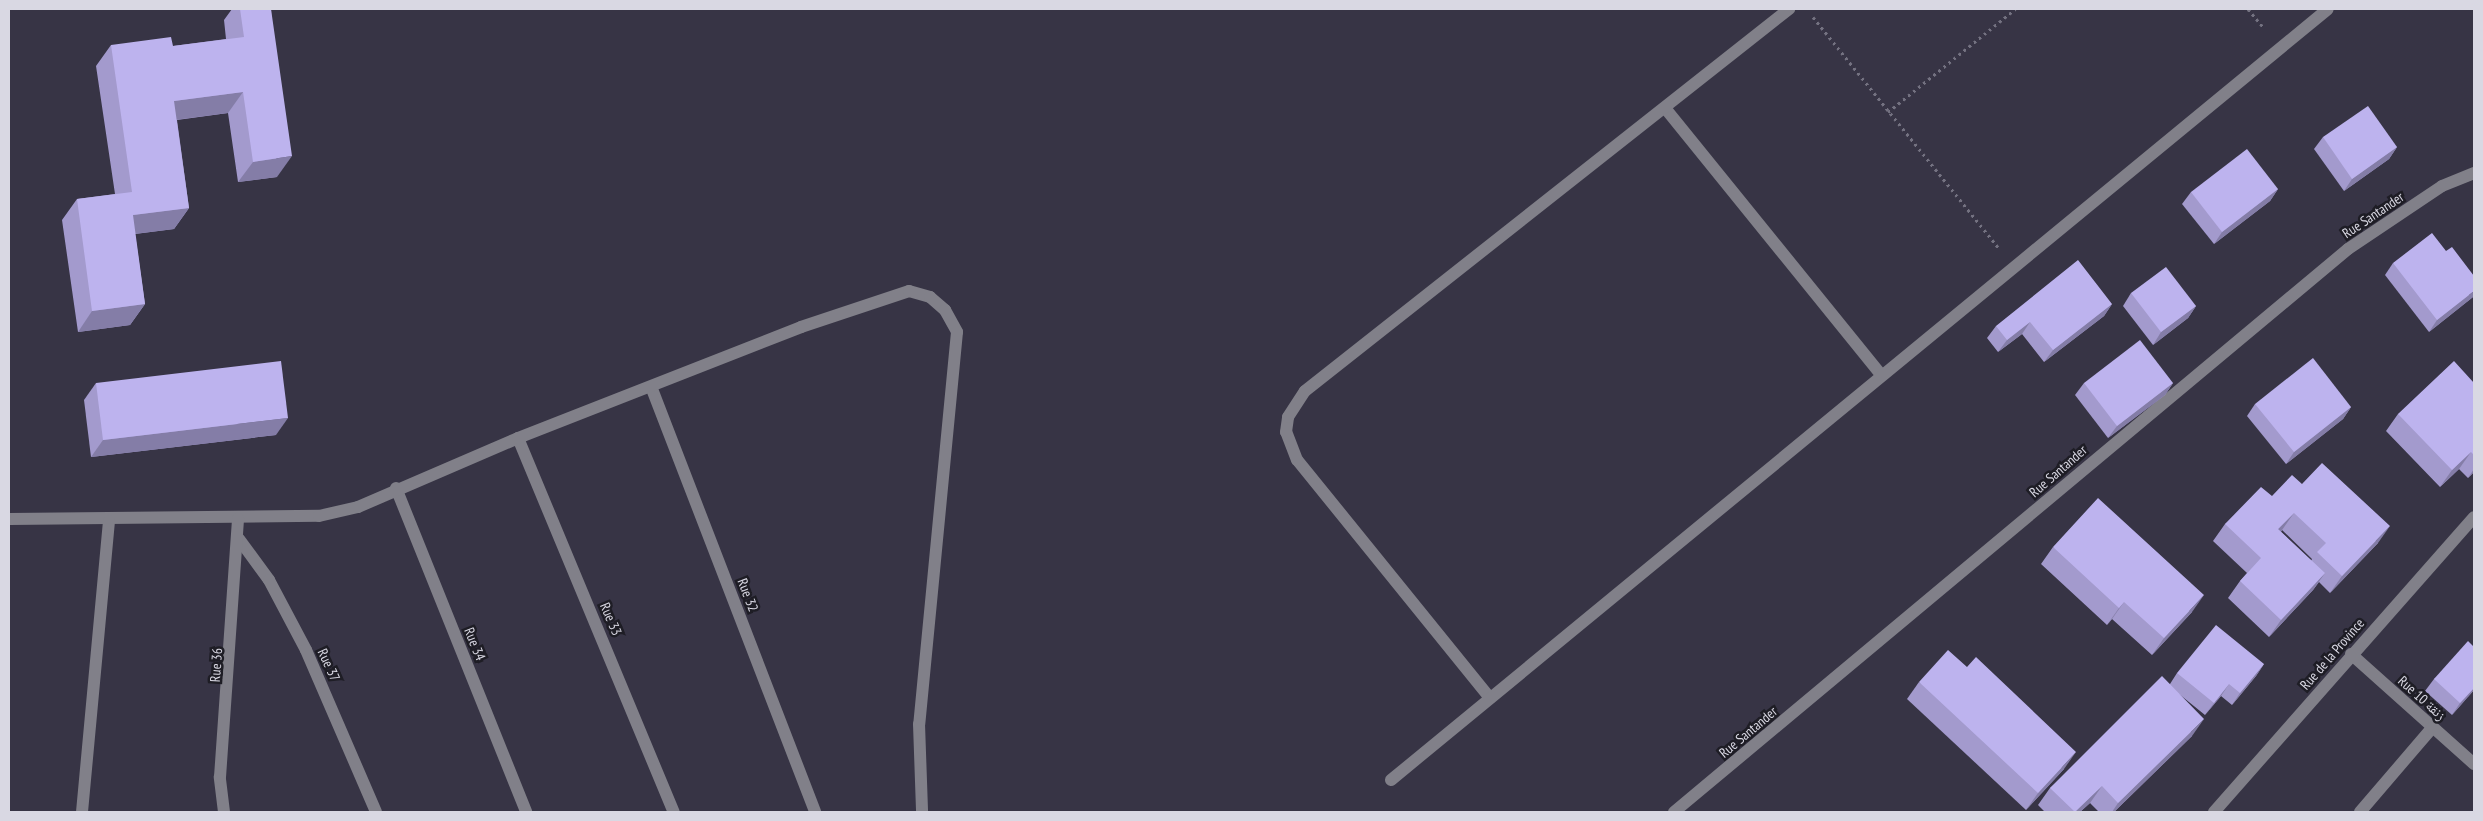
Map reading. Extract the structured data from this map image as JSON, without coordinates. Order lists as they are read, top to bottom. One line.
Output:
{"streets":{"street":["Rue Santander","Rue 32","Rue 33","Rue 34","Rue de la Province","Rue 36","Rue 37","Rue 10 زنقة"]},"crossings":[["Rue de la Province","Rue 10 زنقة"],["Rue 36","Rue 37"]]}
